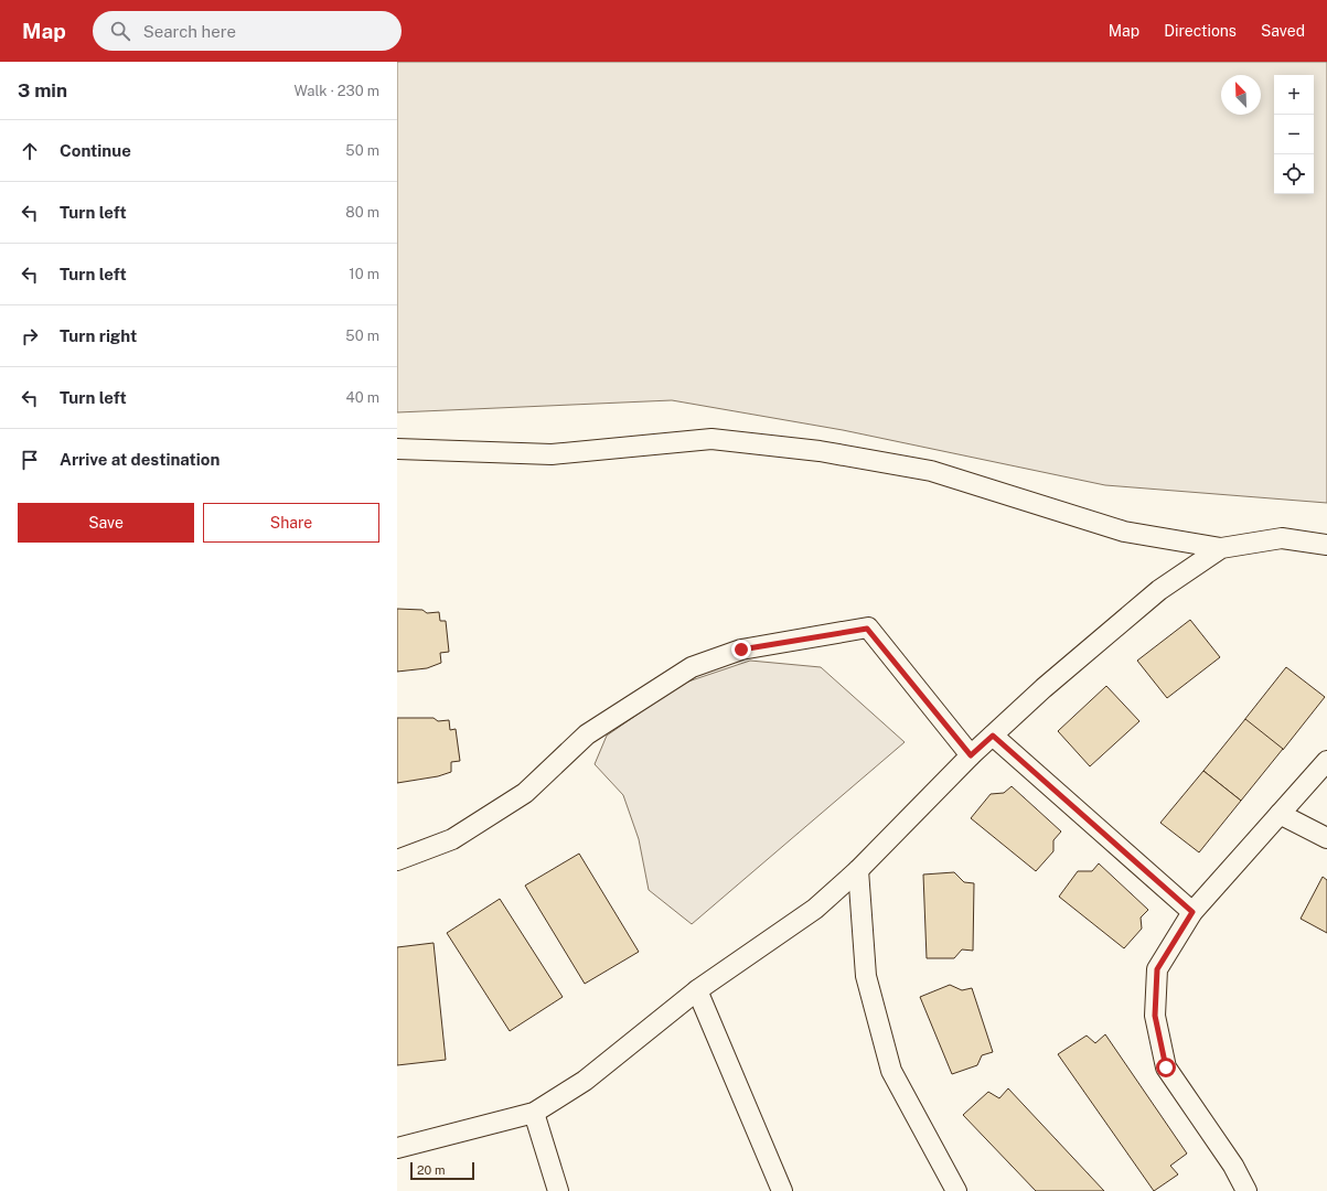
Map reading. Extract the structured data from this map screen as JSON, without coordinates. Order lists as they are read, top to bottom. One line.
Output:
{"scale_bar":"20 m","north":"top left","page":{"header":"Map","search":"Search here","nav":["Map","Directions","Saved"],"heading":["3 min","Walk · 230 m"],"map_buttons":["+","−"],"list":[["Continue","50 m"],["Turn left","80 m"],["Turn left","10 m"],["Turn right","50 m"],["Turn left","40 m"],"Arrive at destination"],"buttons":["Save","Share"],"scale":"20 m"}}
